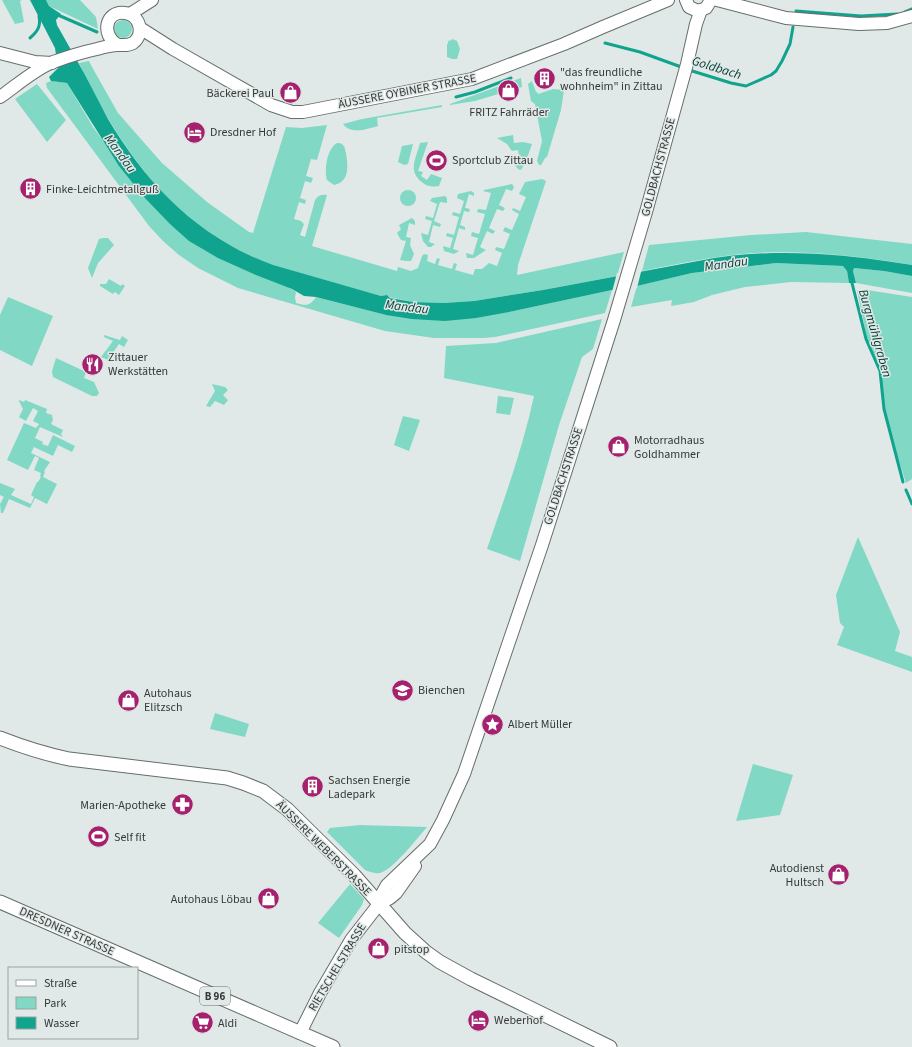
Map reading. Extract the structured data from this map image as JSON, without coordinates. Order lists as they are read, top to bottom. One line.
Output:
{"streets":{"main road":["ÄUSSERE OYBINER STRASSE","GOLDBACHSTRASSE","ÄUSSERE WEBERSTRASSE","DRESDNER STRASSE","RIETSCHELSTRASSE","B 96"]},"crossings":[["GOLDBACHSTRASSE","ÄUSSERE WEBERSTRASSE"],["GOLDBACHSTRASSE","RIETSCHELSTRASSE"],["ÄUSSERE WEBERSTRASSE","RIETSCHELSTRASSE"],["DRESDNER STRASSE","RIETSCHELSTRASSE"]],"water":["Goldbach","Mandau","Burgmühlgraben"],"places":{"building":["\"das freundliche wohnheim\" in Zittau","Finke-Leichtmetallguß","Sachsen Energie Ladepark"],"shop":["FRITZ Fahrräder","Bäckerei Paul","Motorradhaus Goldhammer","Autohaus Elitzsch","Autodienst Hultsch","Autohaus Löbau","pitstop"],"hotel":["Dresdner Hof","Weberhof"],"sports":["Sportclub Zittau","Self fit"],"restaurant":["Zittauer Werkstätten"],"school or university":["Bienchen"],"place":["Albert Müller"],"pharmacy":["Marien-Apotheke"],"supermarket":["Aldi"]},"legend":["Straße","Park","Wasser"]}
